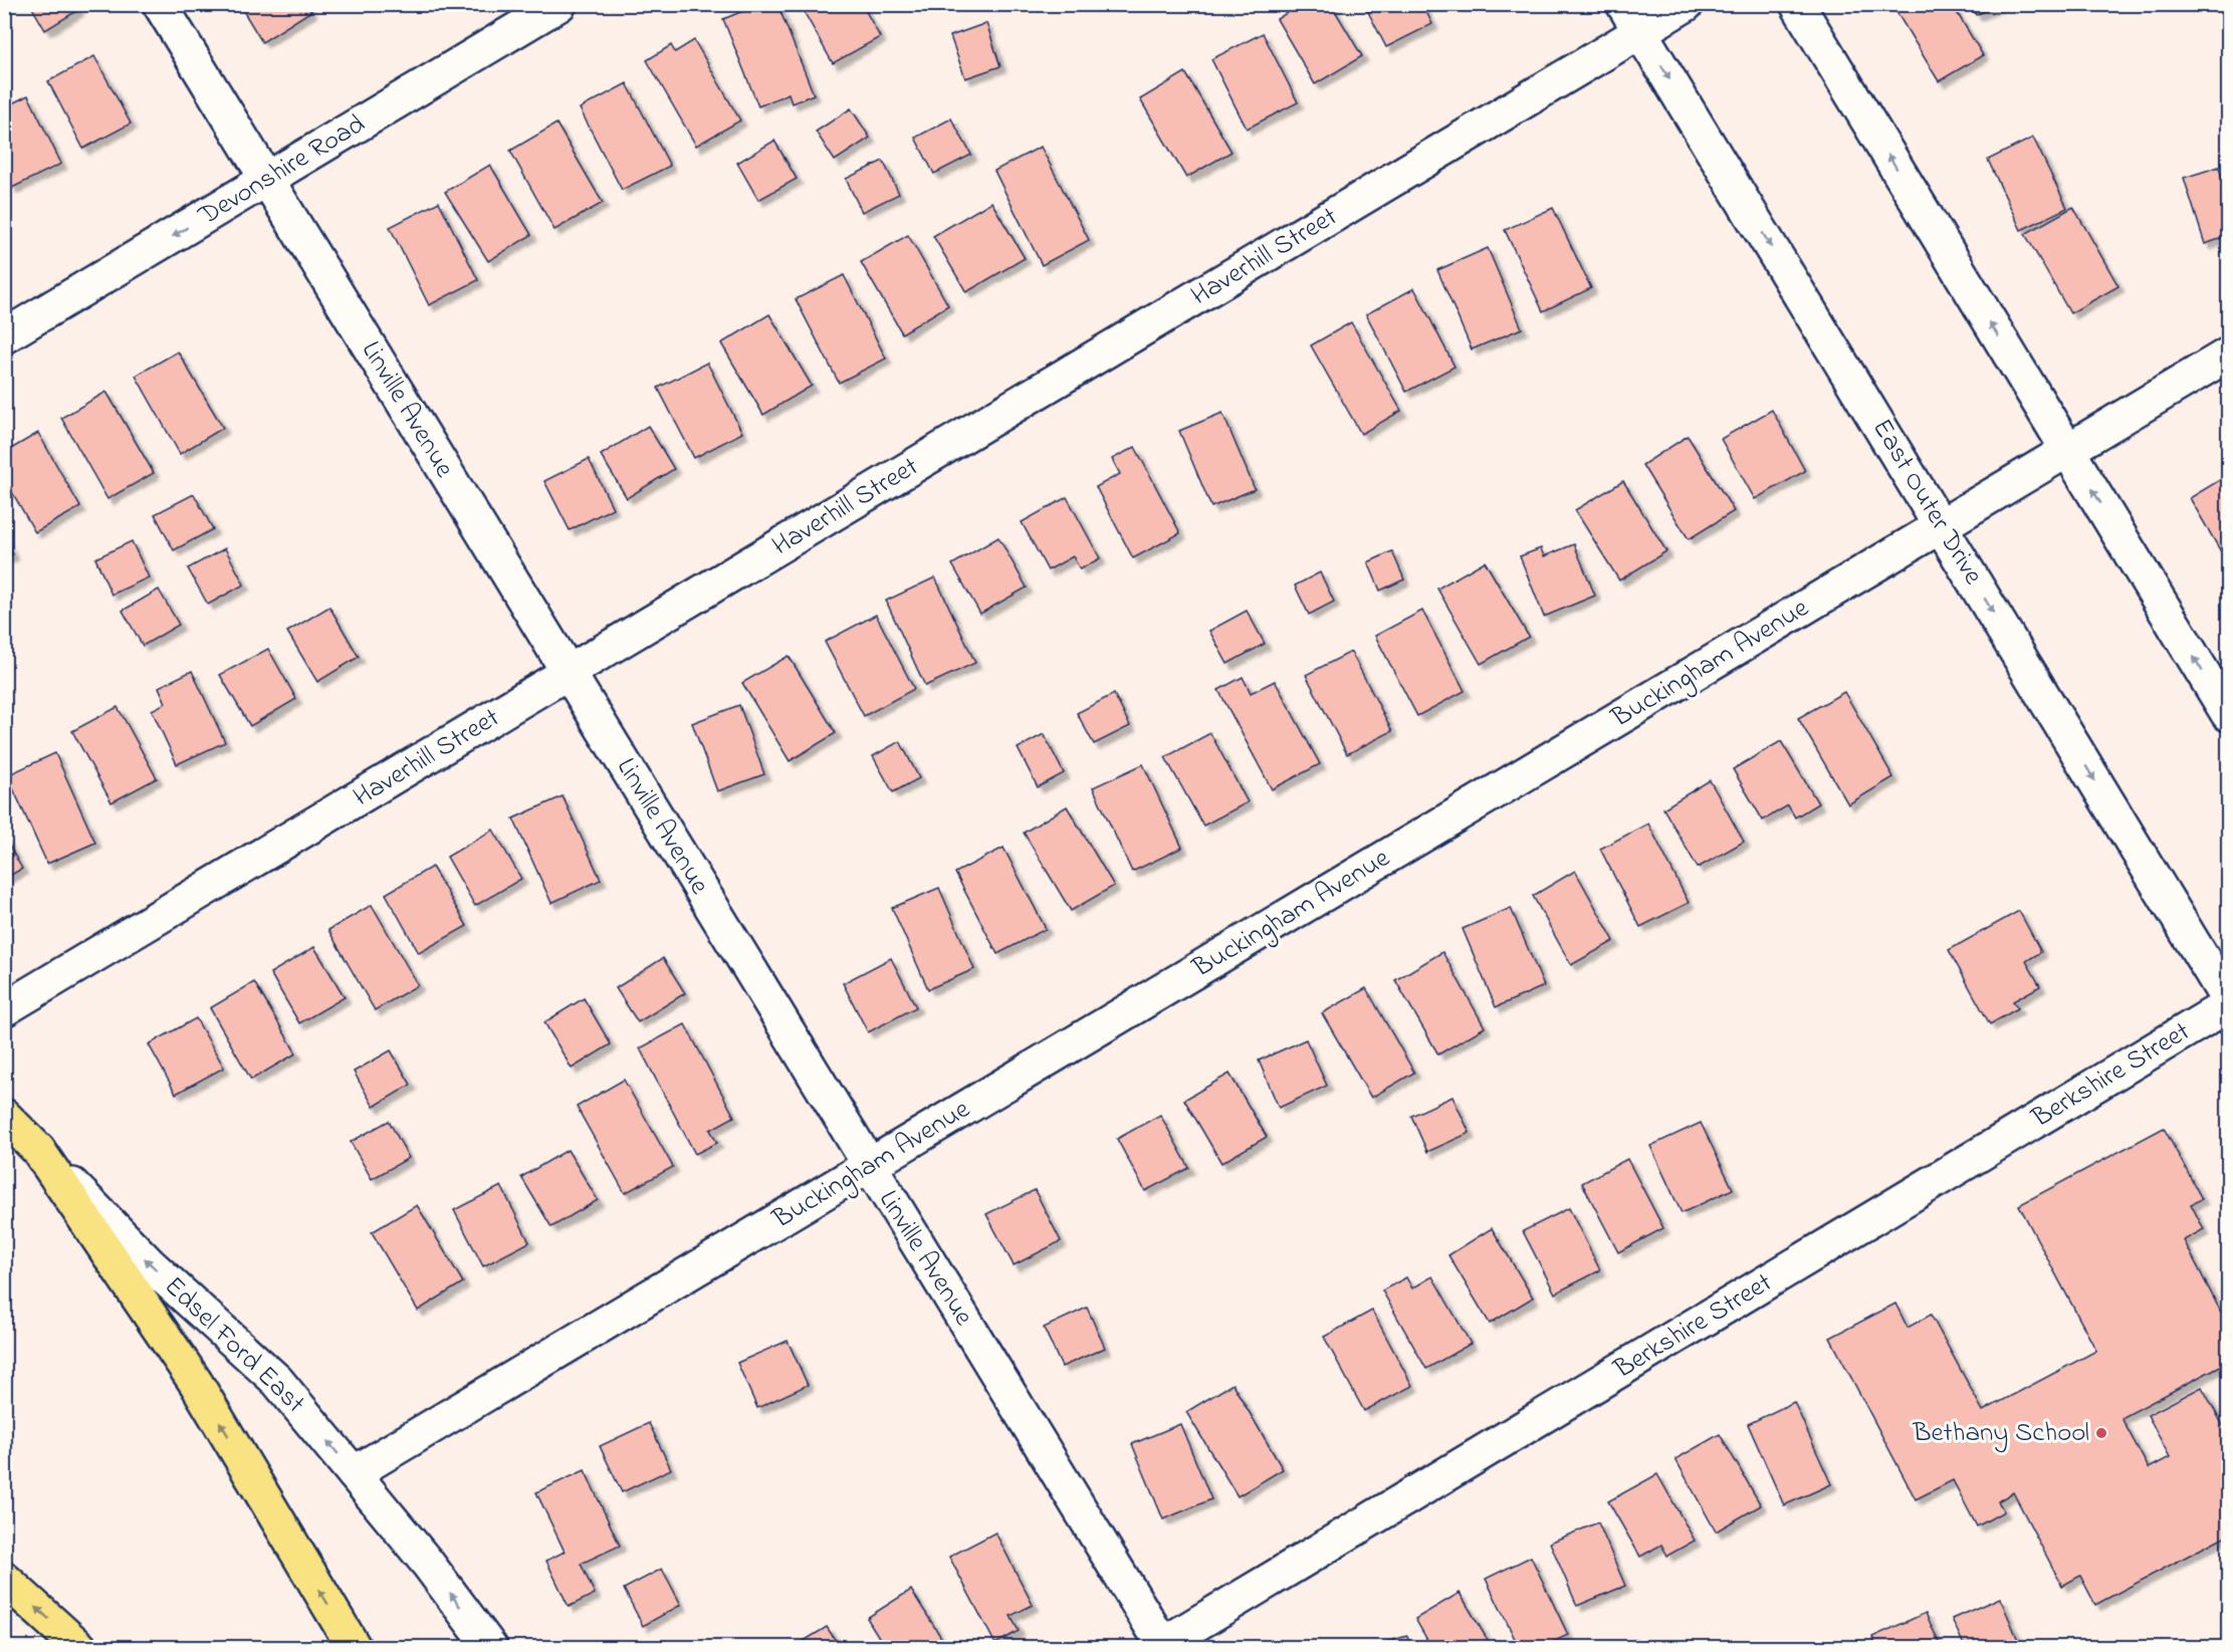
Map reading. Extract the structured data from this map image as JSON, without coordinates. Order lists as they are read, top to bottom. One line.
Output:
{"streets":{"main road":["Edsel Ford East"],"street":["Devonshire Road","Haverhill Street","Linville Avenue","East Outer Drive","Buckingham Avenue","Berkshire Street"]},"crossings":[["Devonshire Road","Linville Avenue"],["Haverhill Street","Linville Avenue"],["Haverhill Street","East Outer Drive"],["Linville Avenue","Buckingham Avenue"],["Linville Avenue","Berkshire Street"],["East Outer Drive","Buckingham Avenue"],["Buckingham Avenue","Edsel Ford East"]],"one_way":["Devonshire Road"],"places":["Bethany School"]}
